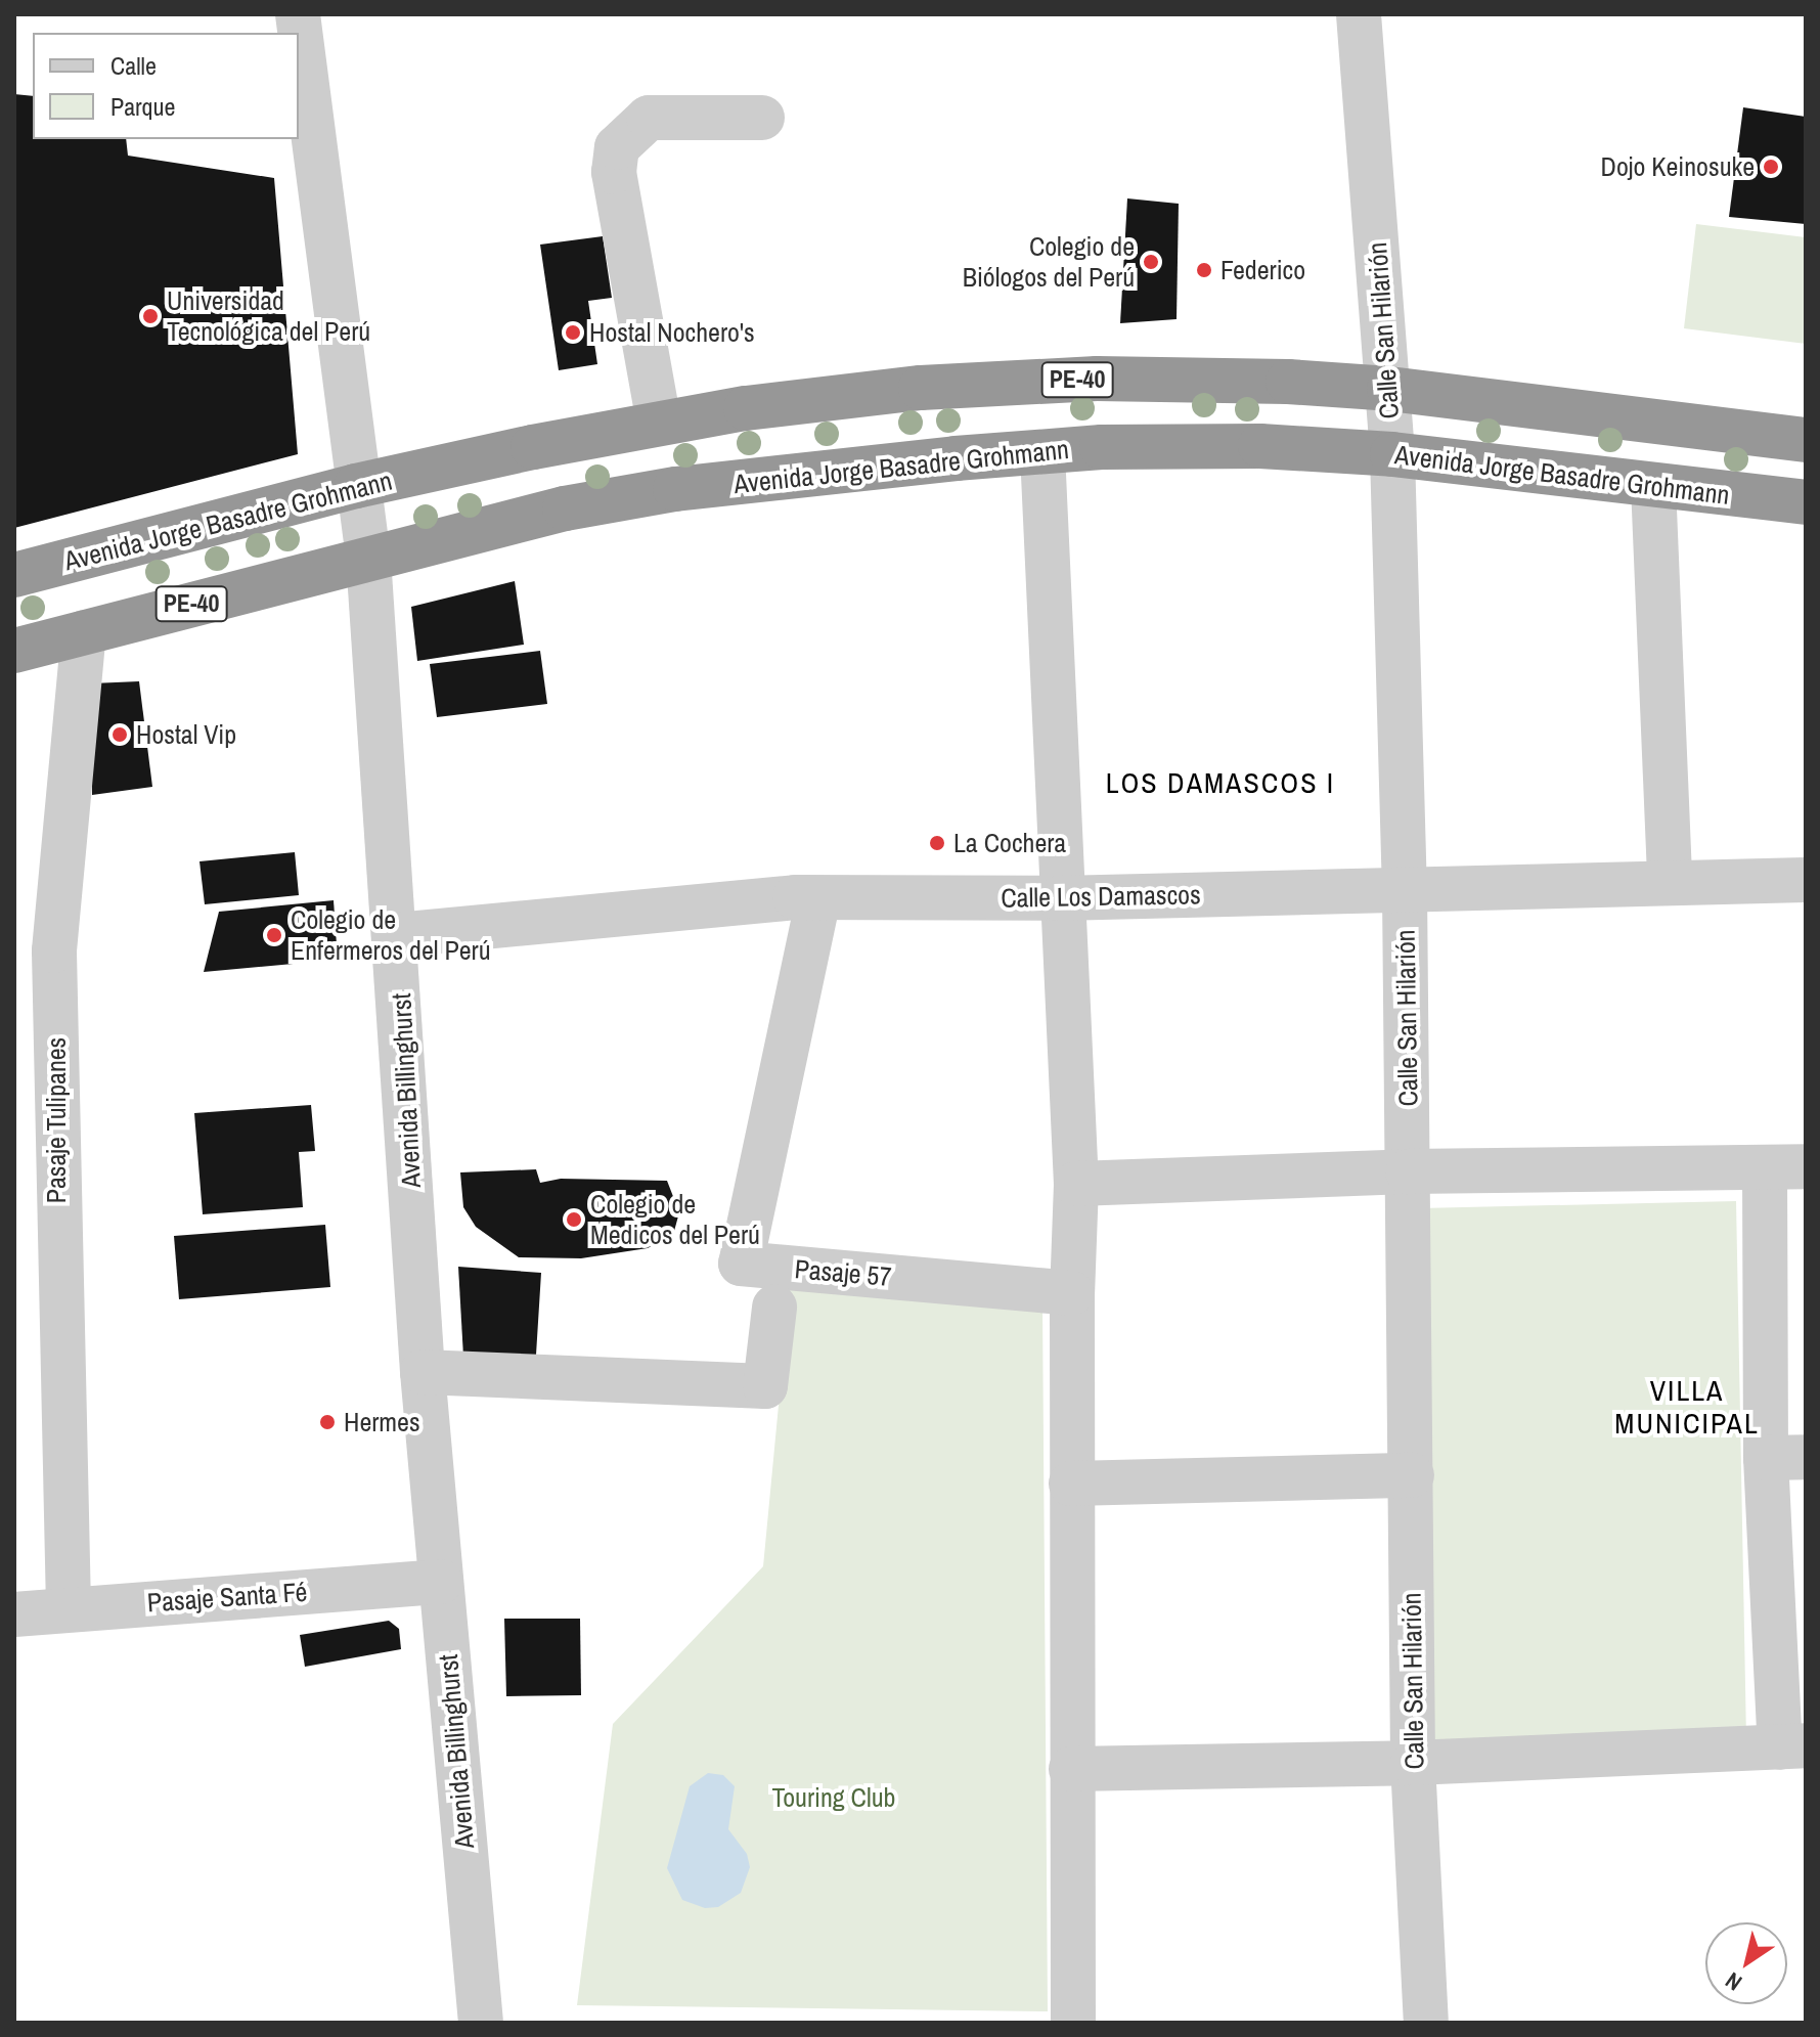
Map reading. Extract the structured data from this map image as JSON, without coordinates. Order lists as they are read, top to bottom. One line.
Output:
{"streets":{"highway":["PE-40","Avenida Jorge Basadre Grohmann"],"street":["Calle San Hilarión","Calle Los Damascos","Avenida Billinghurst","Pasaje Tulipanes","Pasaje 57","Pasaje Santa Fé"]},"crossings":[["Calle San Hilarión","Avenida Jorge Basadre Grohmann"],["Calle San Hilarión","Calle Los Damascos"],["Avenida Jorge Basadre Grohmann","Avenida Billinghurst"],["Avenida Jorge Basadre Grohmann","Pasaje Tulipanes"],["Calle Los Damascos","Avenida Billinghurst"],["Calle Los Damascos","Pasaje 57"],["Avenida Billinghurst","Pasaje Santa Fé"],["Pasaje Tulipanes","Pasaje Santa Fé"]],"districts":["LOS DAMASCOS I","VILLA MUNICIPAL"],"parks":["Touring Club"],"places":["Dojo Keinosuke","Colegio de Biólogos del Perú","Federico","Universidad Tecnológica del Perú","Hostal Nochero's","Hostal Vip","La Cochera","Colegio de Enfermeros del Perú","Colegio de Medicos del Perú","Hermes"],"legend":["Calle","Parque"],"north":"bottom left"}
